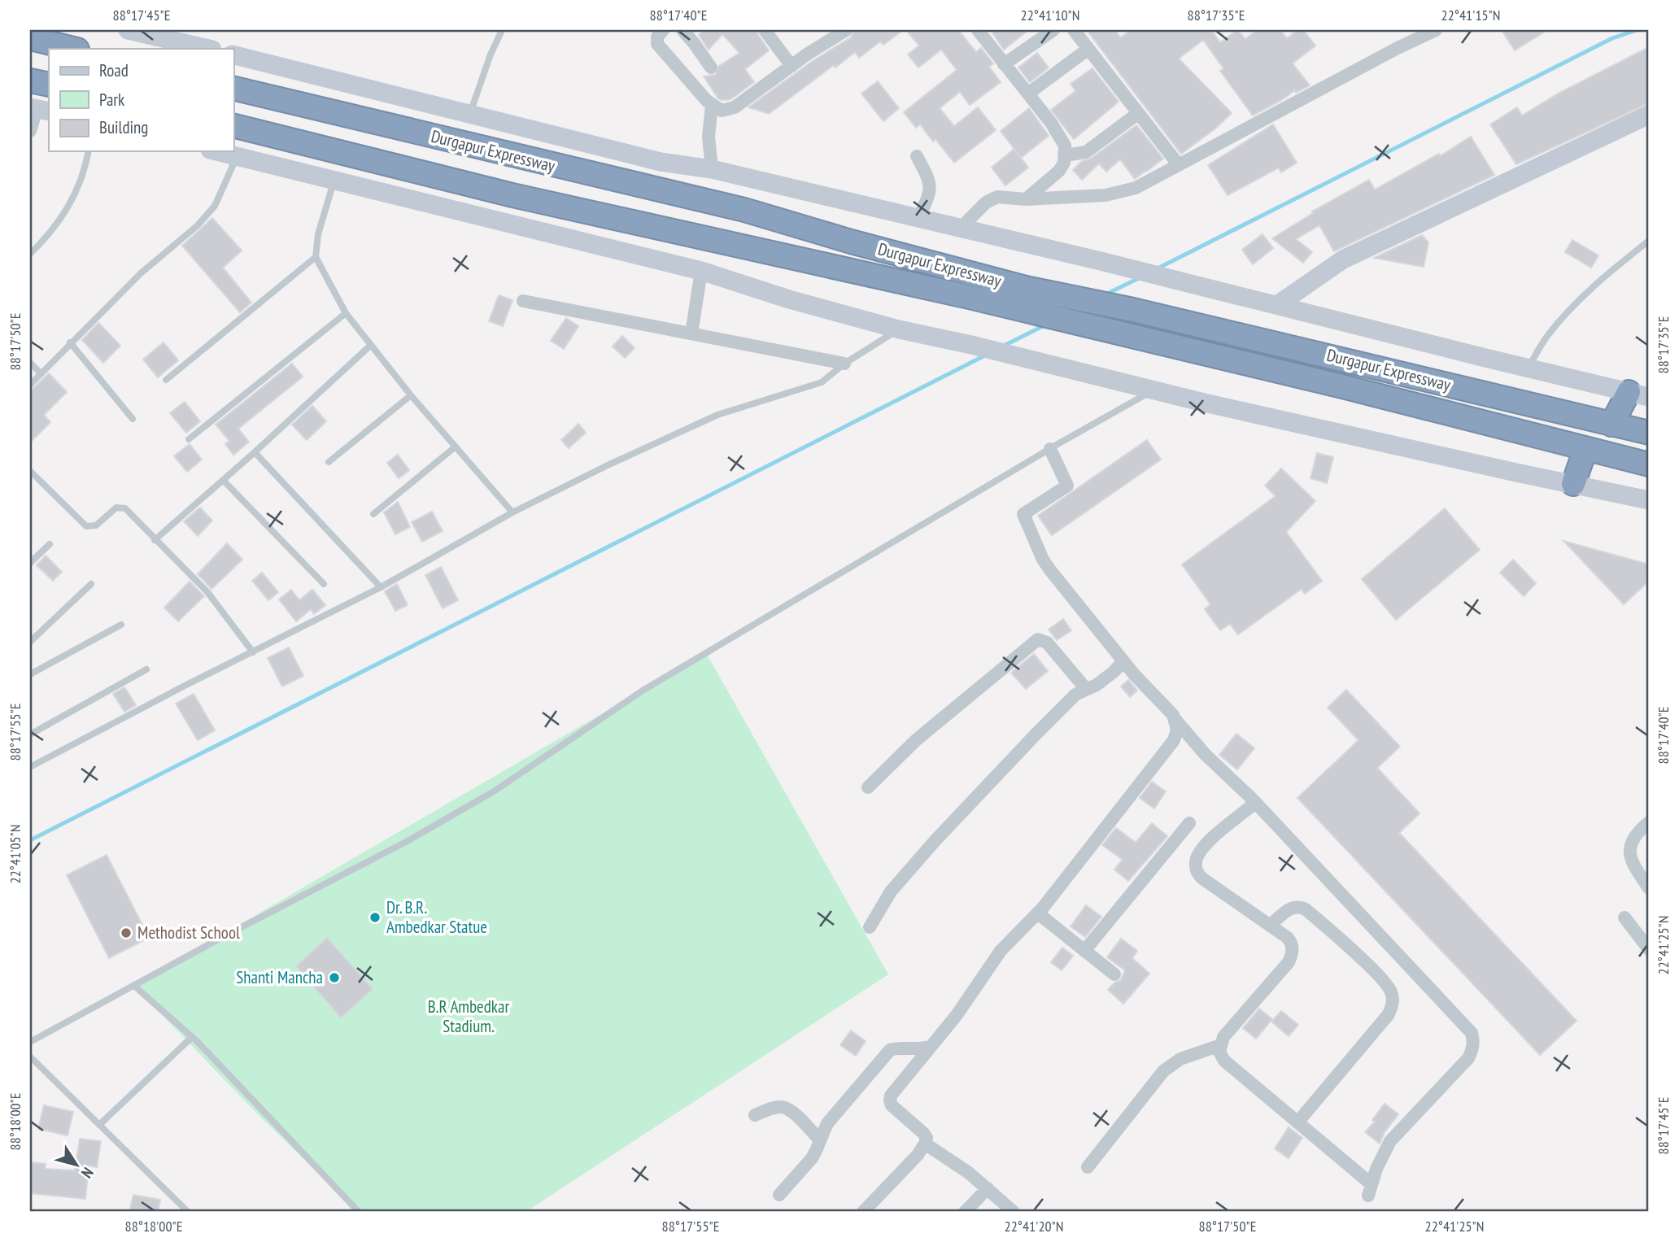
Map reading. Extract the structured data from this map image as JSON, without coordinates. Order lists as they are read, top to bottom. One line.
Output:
{"streets":{"highway":["Durgapur Expressway"]},"parks":["B.R Ambedkar Stadium."],"places":["Dr. B.R. Ambedkar Statue","Methodist School","Shanti Mancha"],"legend":["Road","Park","Building"],"north":"bottom right","coordinates":["88°17'45\"E","88°17'40\"E","22°41'10\"N","88°17'35\"E","22°41'15\"N","88°17'50\"E","88°17'55\"E","22°41'05\"N","22°41'25\"N","88°18'00\"E","22°41'20\"N"]}
